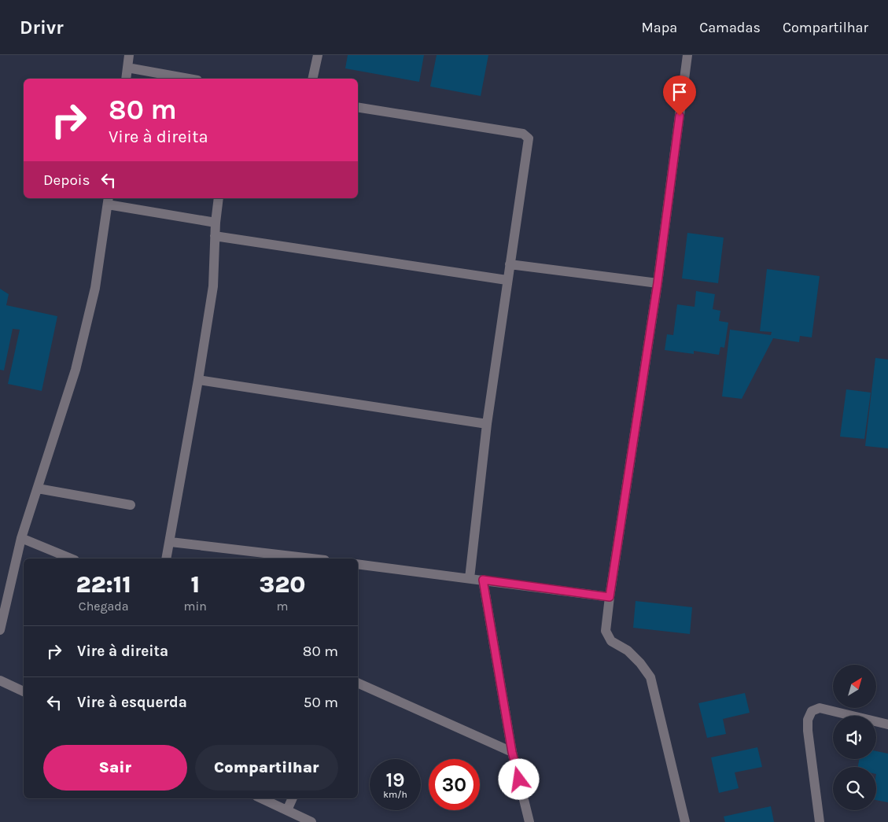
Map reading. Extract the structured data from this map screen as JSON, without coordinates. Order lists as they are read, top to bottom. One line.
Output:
{"north":"top right","page":{"header":"Drivr","nav":["Mapa","Camadas","Compartilhar"],"turn":["80 m","Vire à direita"],"then":"Depois","eta":["22:11","Chegada","1","min","320","m"],"list":[{"name":"Vire à direita","value":"80 m"},{"name":"Vire à esquerda","value":"50 m"}],"buttons":["Sair","Compartilhar"],"speed":"19 km/h","limit":"30"}}
